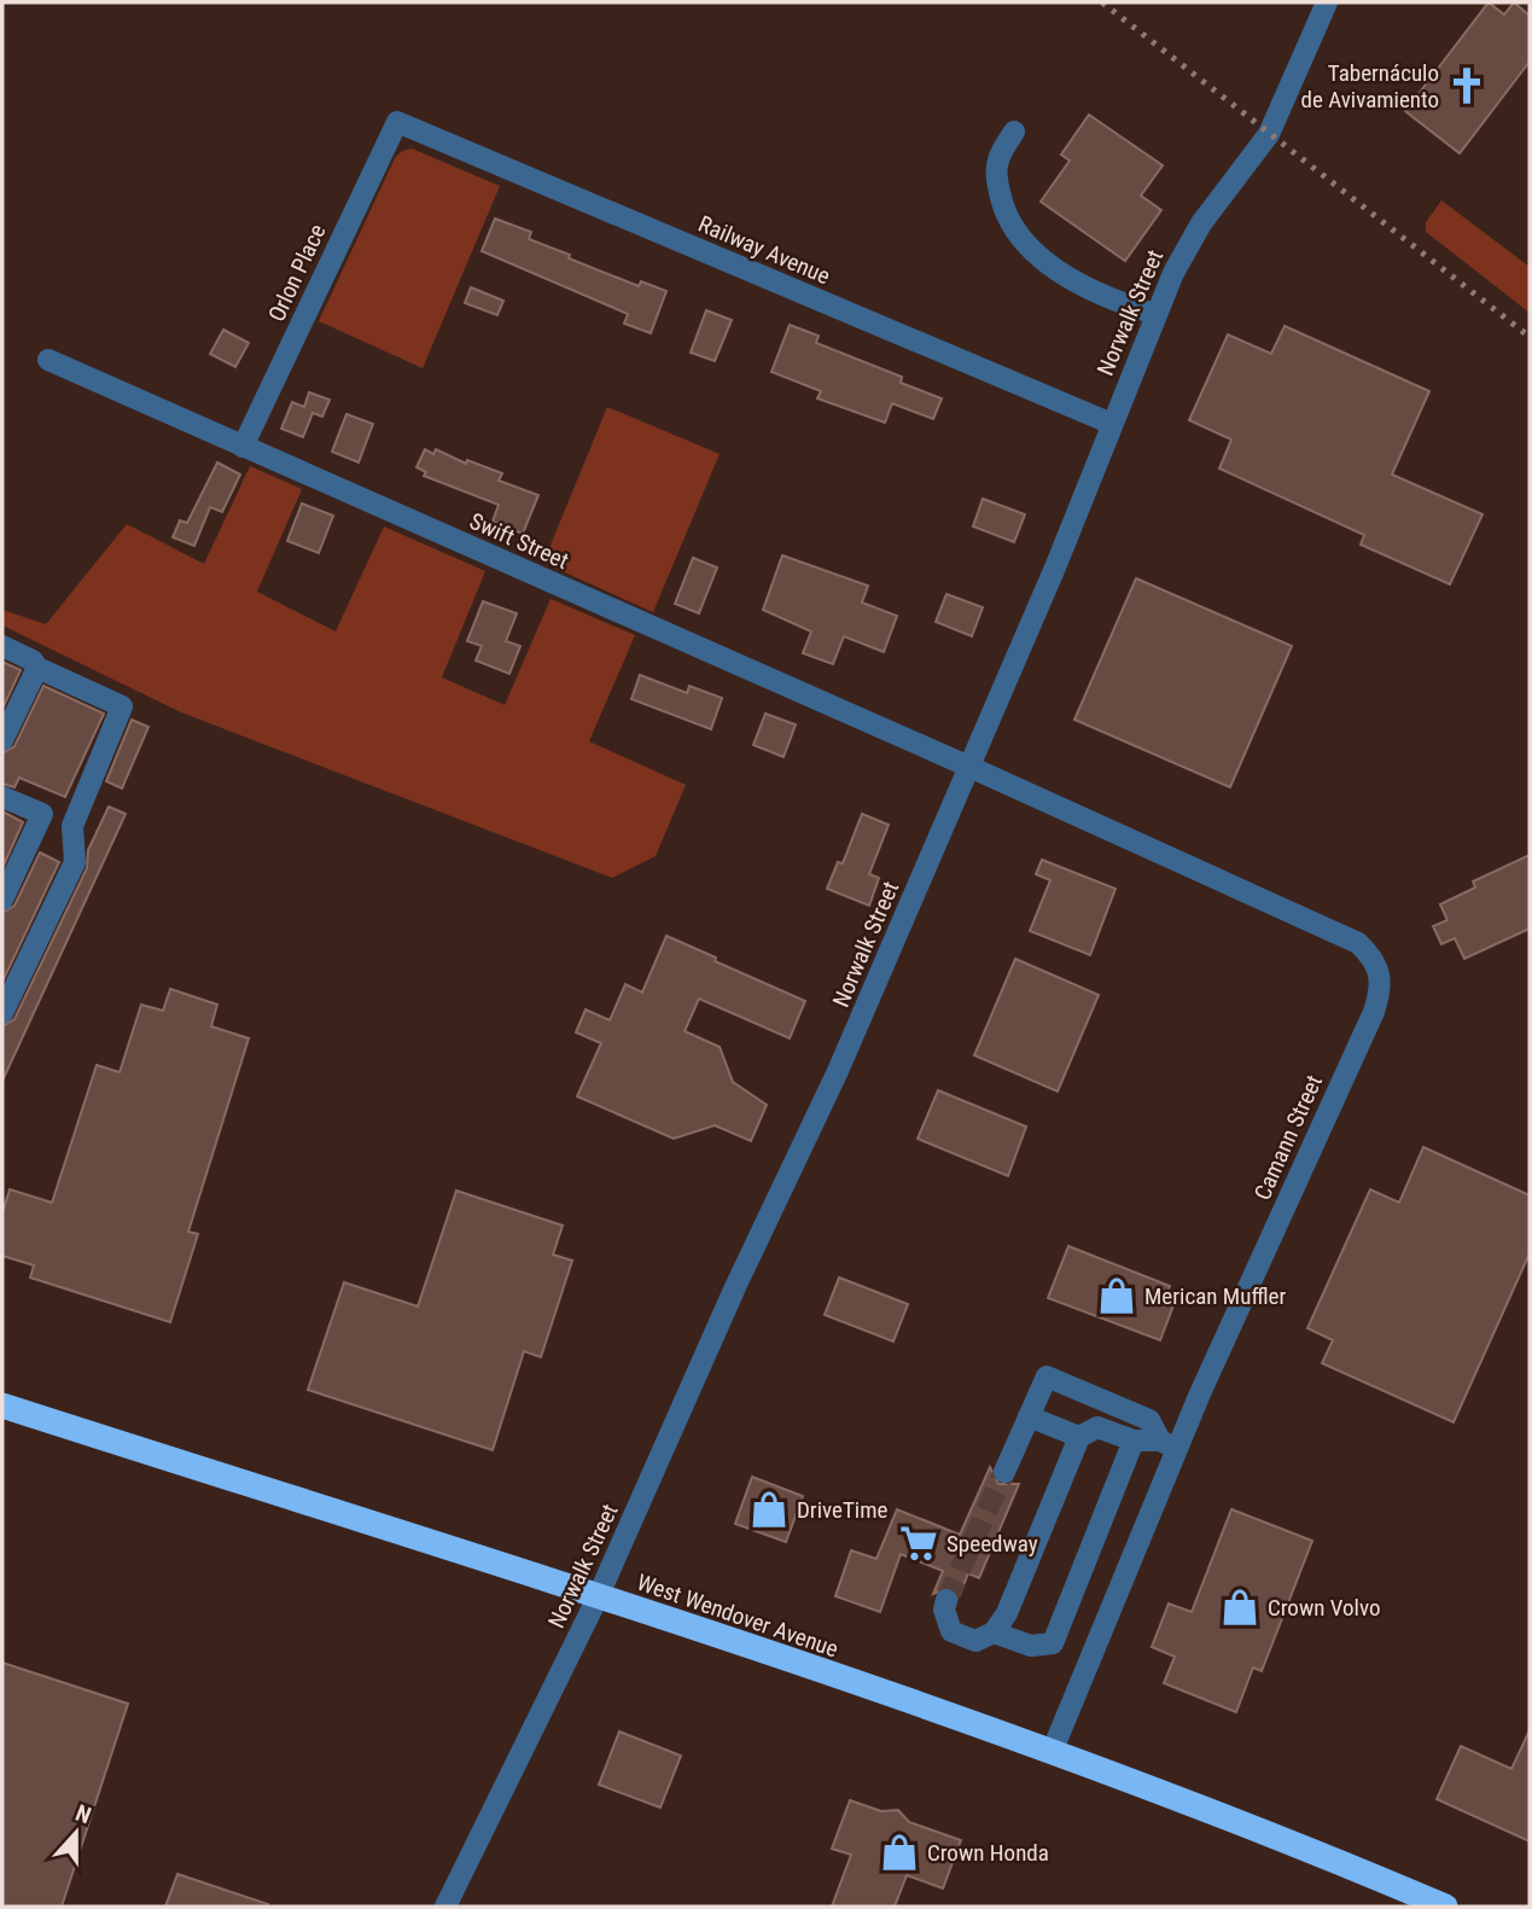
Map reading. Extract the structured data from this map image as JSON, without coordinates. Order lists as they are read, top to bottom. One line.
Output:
{"streets":{"highway":["West Wendover Avenue"],"street":["Railway Avenue","Orlon Place","Norwalk Street","Swift Street","Camann Street"]},"crossings":[["Railway Avenue","Orlon Place"],["Railway Avenue","Norwalk Street"],["Orlon Place","Swift Street"],["Norwalk Street","Swift Street"],["Norwalk Street","Camann Street"],["Norwalk Street","West Wendover Avenue"],["Swift Street","Camann Street"],["Camann Street","West Wendover Avenue"]],"places":{"church":["Tabernáculo de Avivamiento"],"shop":["Merican Muffler","DriveTime","Crown Volvo","Crown Honda"],"supermarket":["Speedway"]},"north":"top"}
